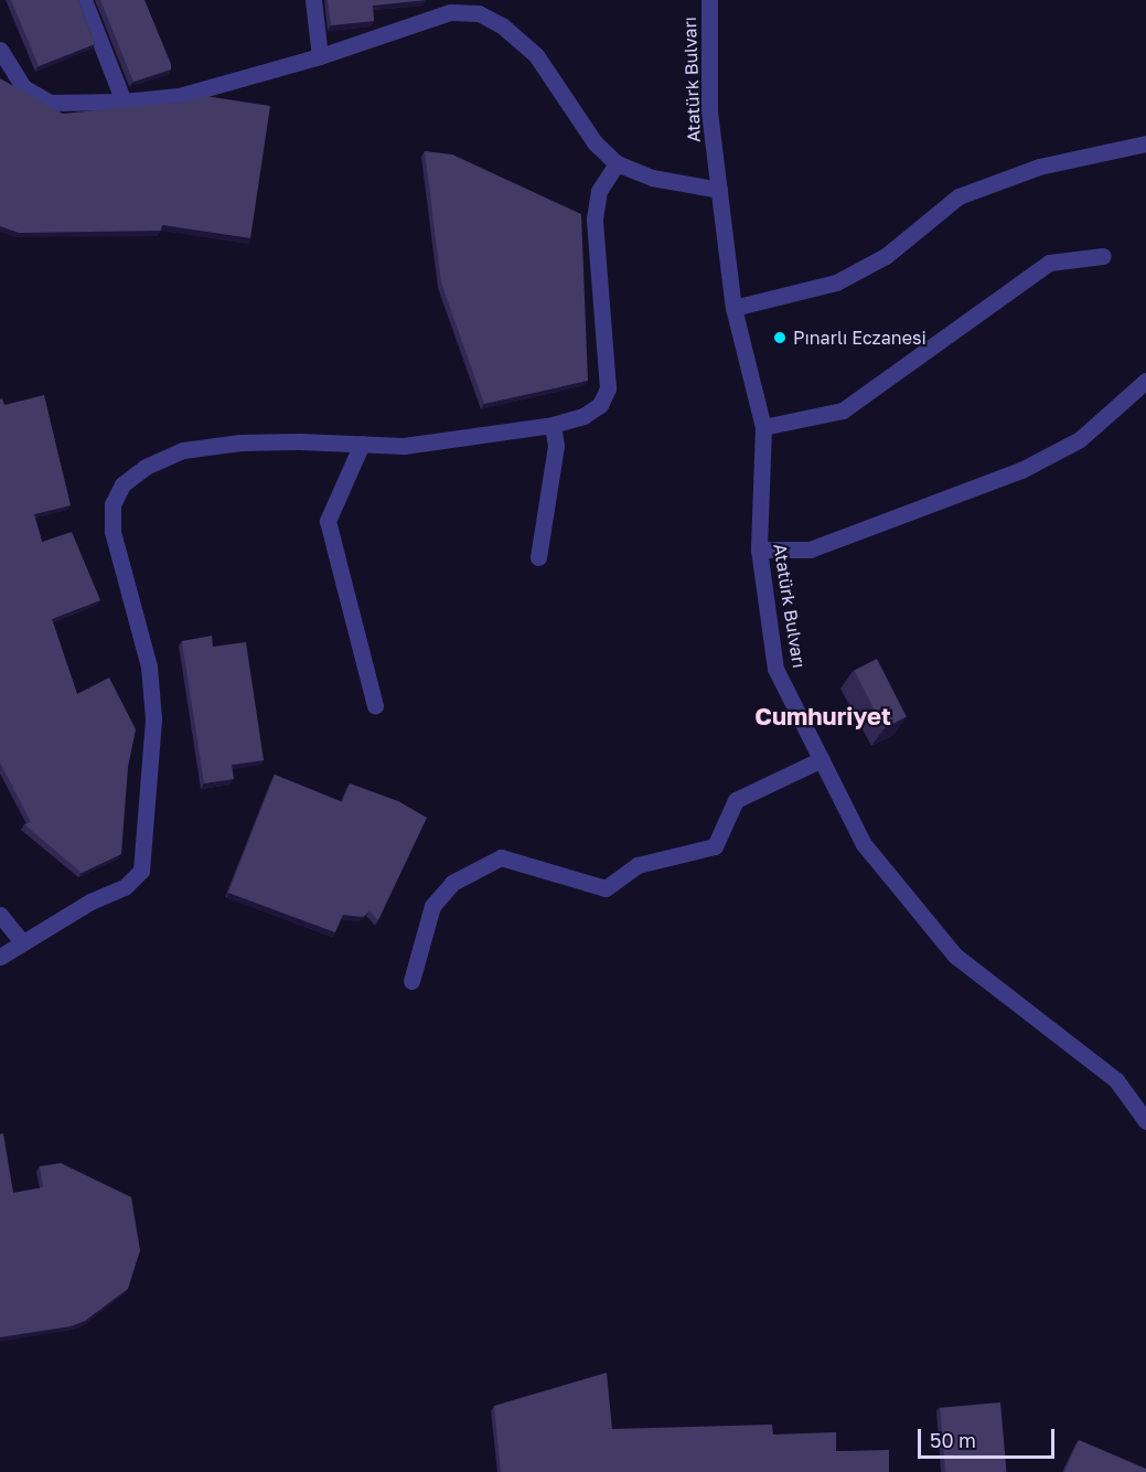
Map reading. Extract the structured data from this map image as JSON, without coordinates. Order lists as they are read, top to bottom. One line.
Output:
{"streets":{"street":["Atatürk Bulvarı"]},"districts":["Cumhuriyet"],"places":["Pınarlı Eczanesi"],"scale_bar":"50 m"}
